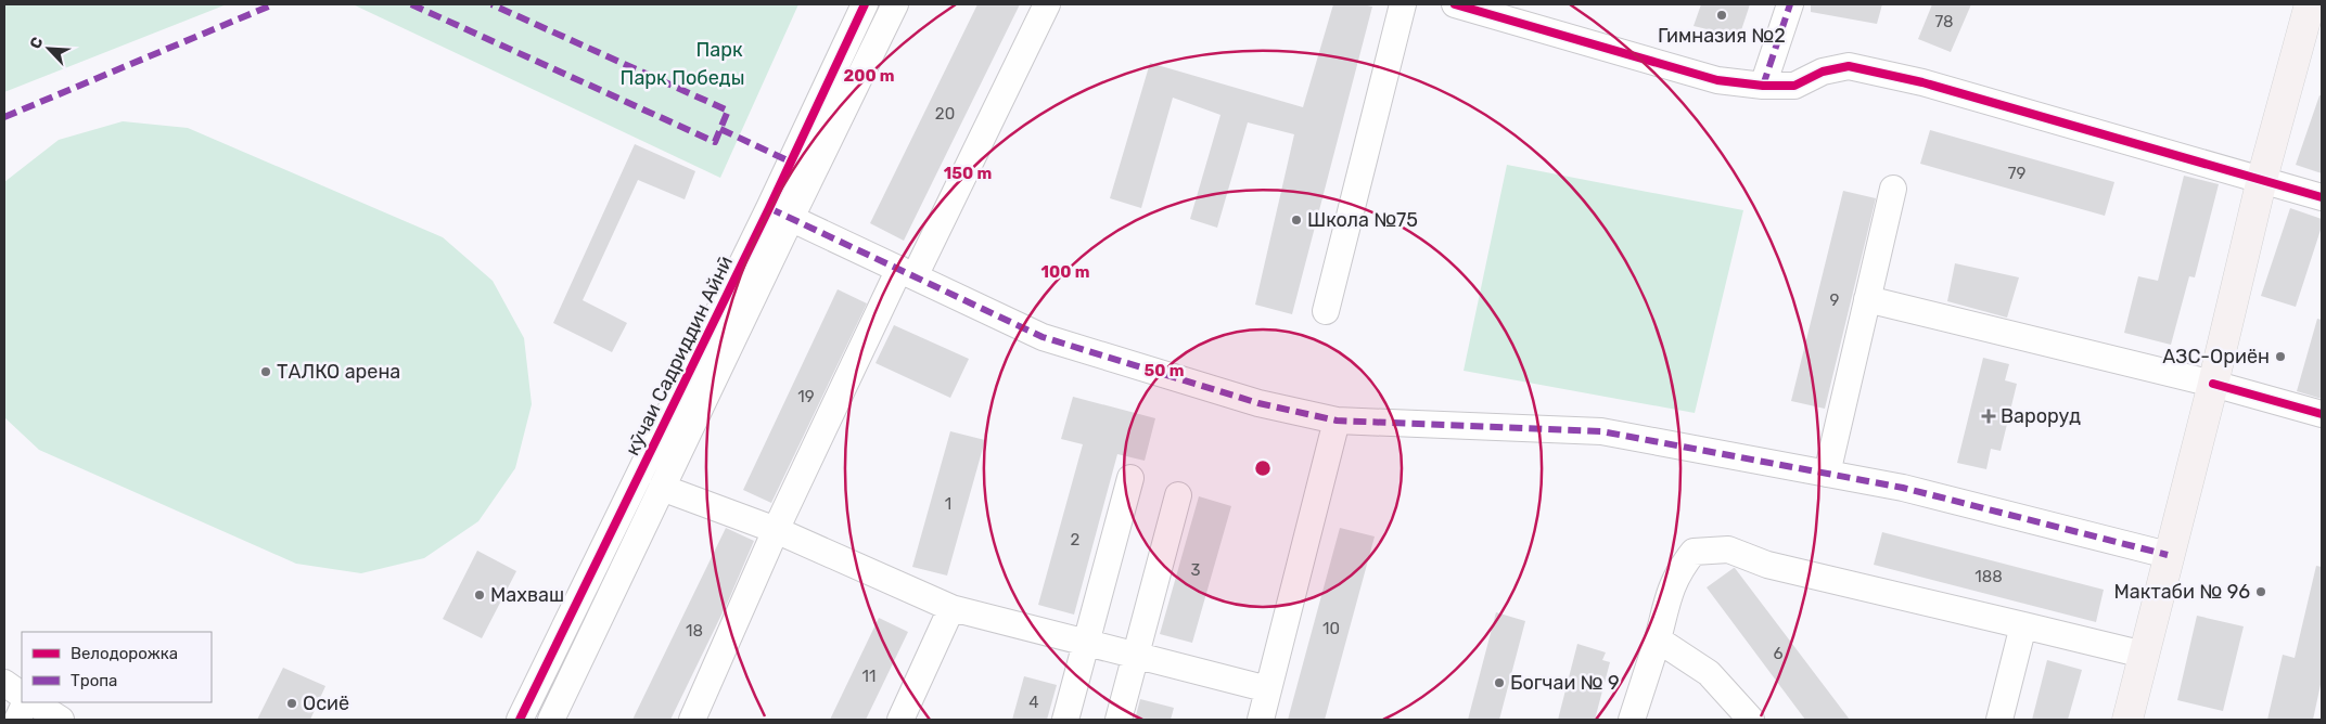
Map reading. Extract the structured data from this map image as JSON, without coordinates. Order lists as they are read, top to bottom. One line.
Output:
{"streets":{"street":["кӯчаи Садриддин Айнӣ"]},"parks":["Парк","Парк Победы"],"places":{"other":["Гимназия №2","Школа №75","АЗС-Ориён","ТАЛКО арена","Мактаби № 96","Махваш","Богчаи № 9","Осиё"],"health":["Вароруд"]},"house_numbers":["78","20","79","9","19","1","2","3","188","10","18","6","11","4"],"legend":["Велодорожка","Тропа"],"north":"top left","rings":["200 m","150 m","100 m","50 m"]}
